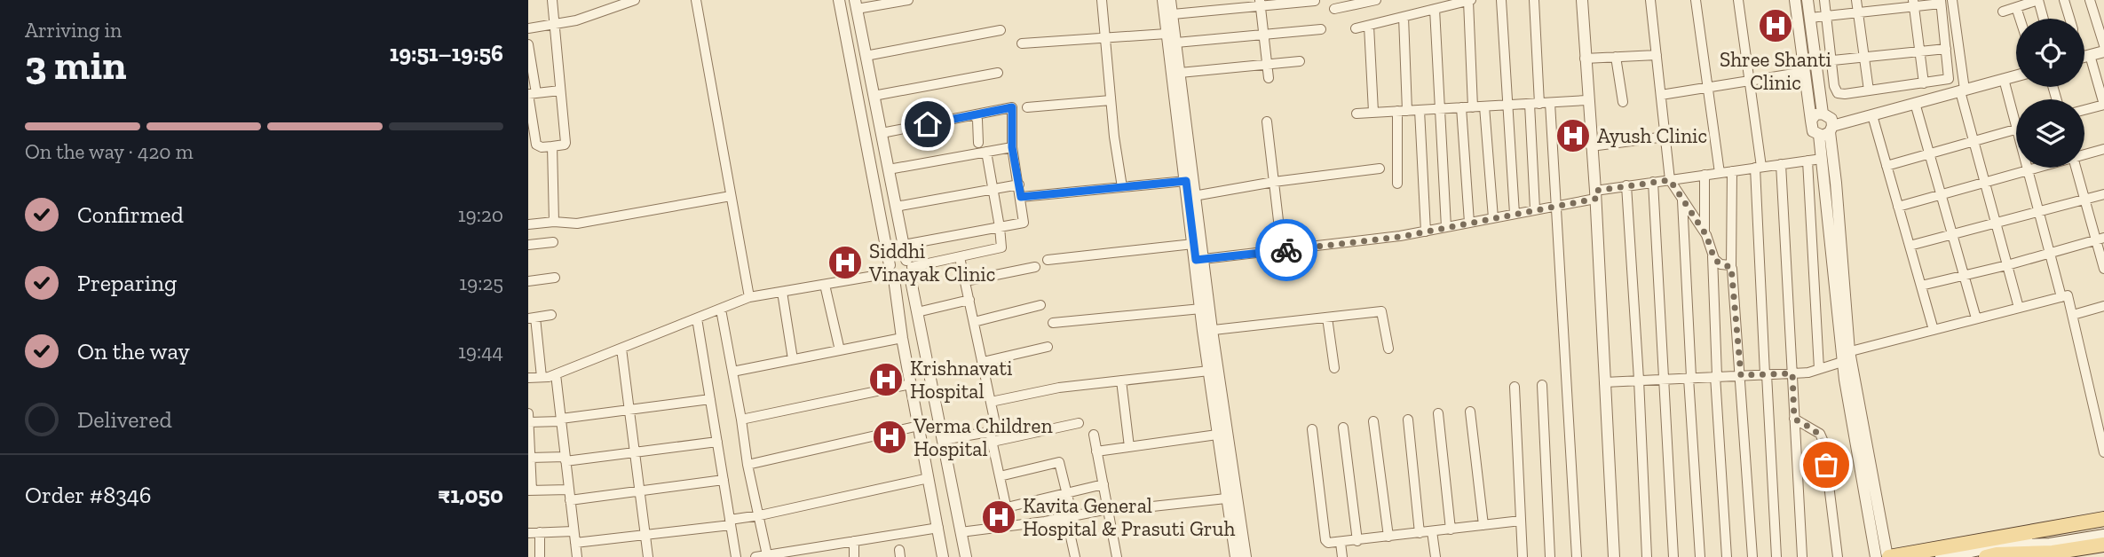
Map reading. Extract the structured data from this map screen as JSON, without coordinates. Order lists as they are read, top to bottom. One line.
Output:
{"places":{"hospital":["Shree Shanti Clinic","Ayush Clinic","Siddhi Vinayak Clinic","Krishnavati Hospital","Verma Children Hospital","Kavita General Hospital & Prasuti Gruh"]},"page":{"heading":["3 min","Arriving in","19:51–19:56"],"panel":["Order #8346","₹1,050"],"bar":"On the way · 420 m","list":[["Confirmed","19:20"],["Preparing","19:25"],["On the way","19:44"],"Delivered"]}}
